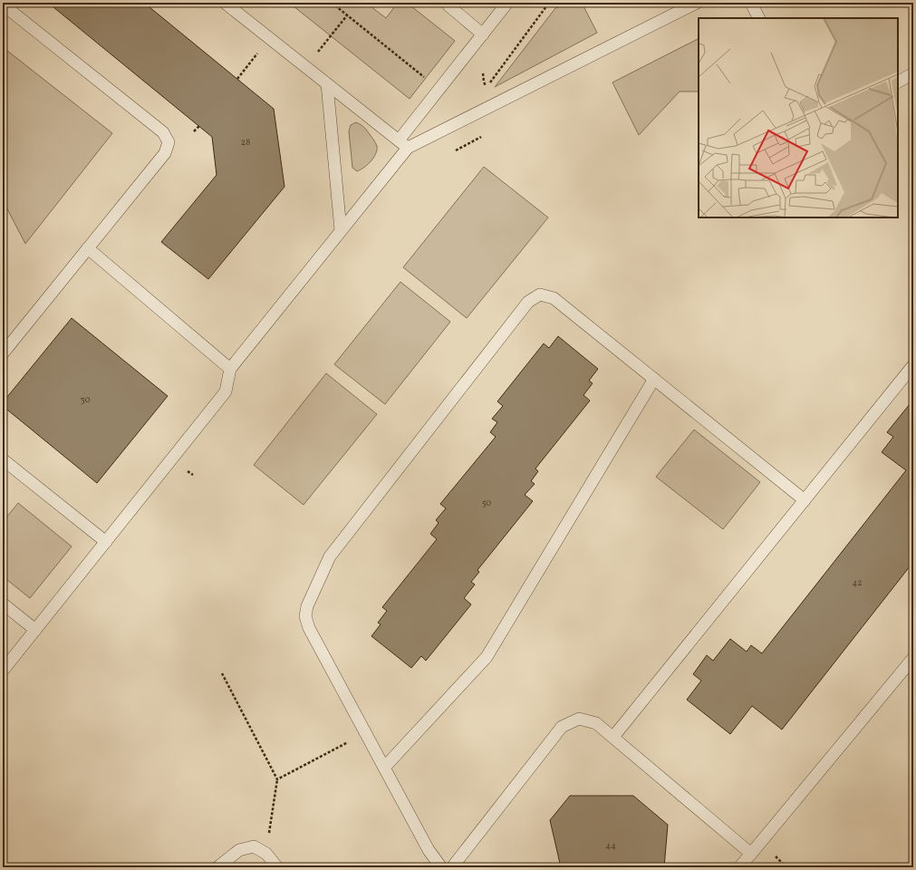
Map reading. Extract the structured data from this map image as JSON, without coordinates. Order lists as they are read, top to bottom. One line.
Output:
{"house_numbers":["28","30","50","42","44"]}
